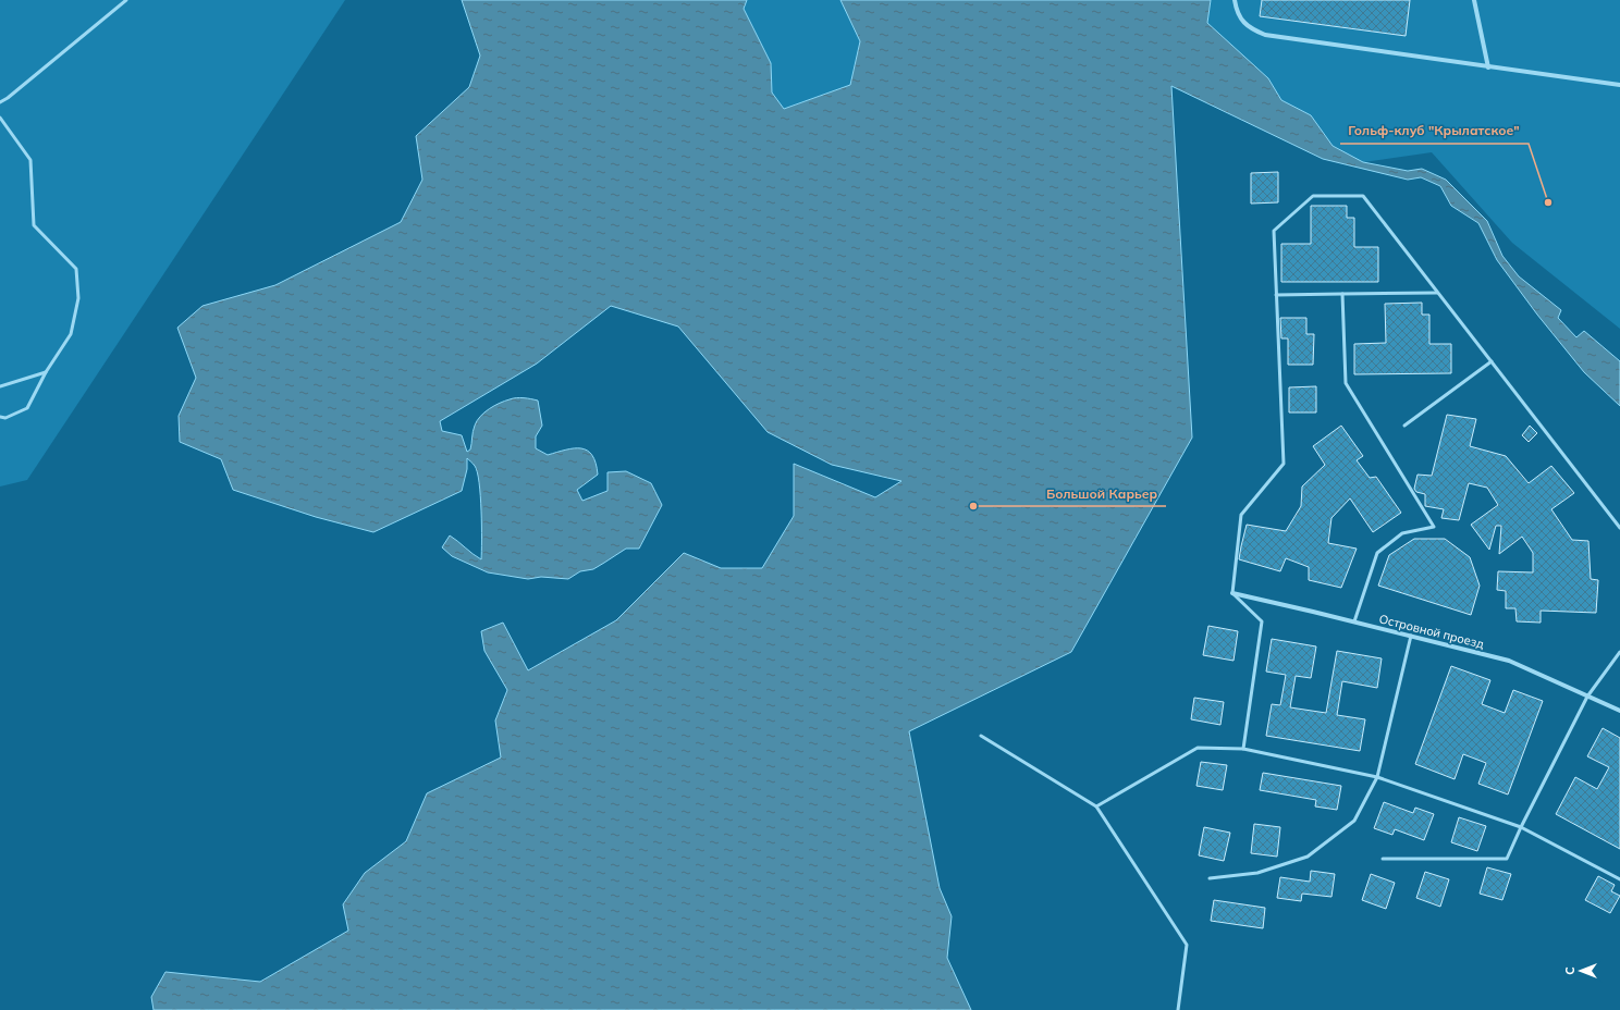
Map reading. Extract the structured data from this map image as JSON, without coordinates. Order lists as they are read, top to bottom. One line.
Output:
{"streets":{"street":["Островной проезд"]},"places":["Гольф-клуб \"Крылатское\"","Большой Карьер"],"north":"left"}
